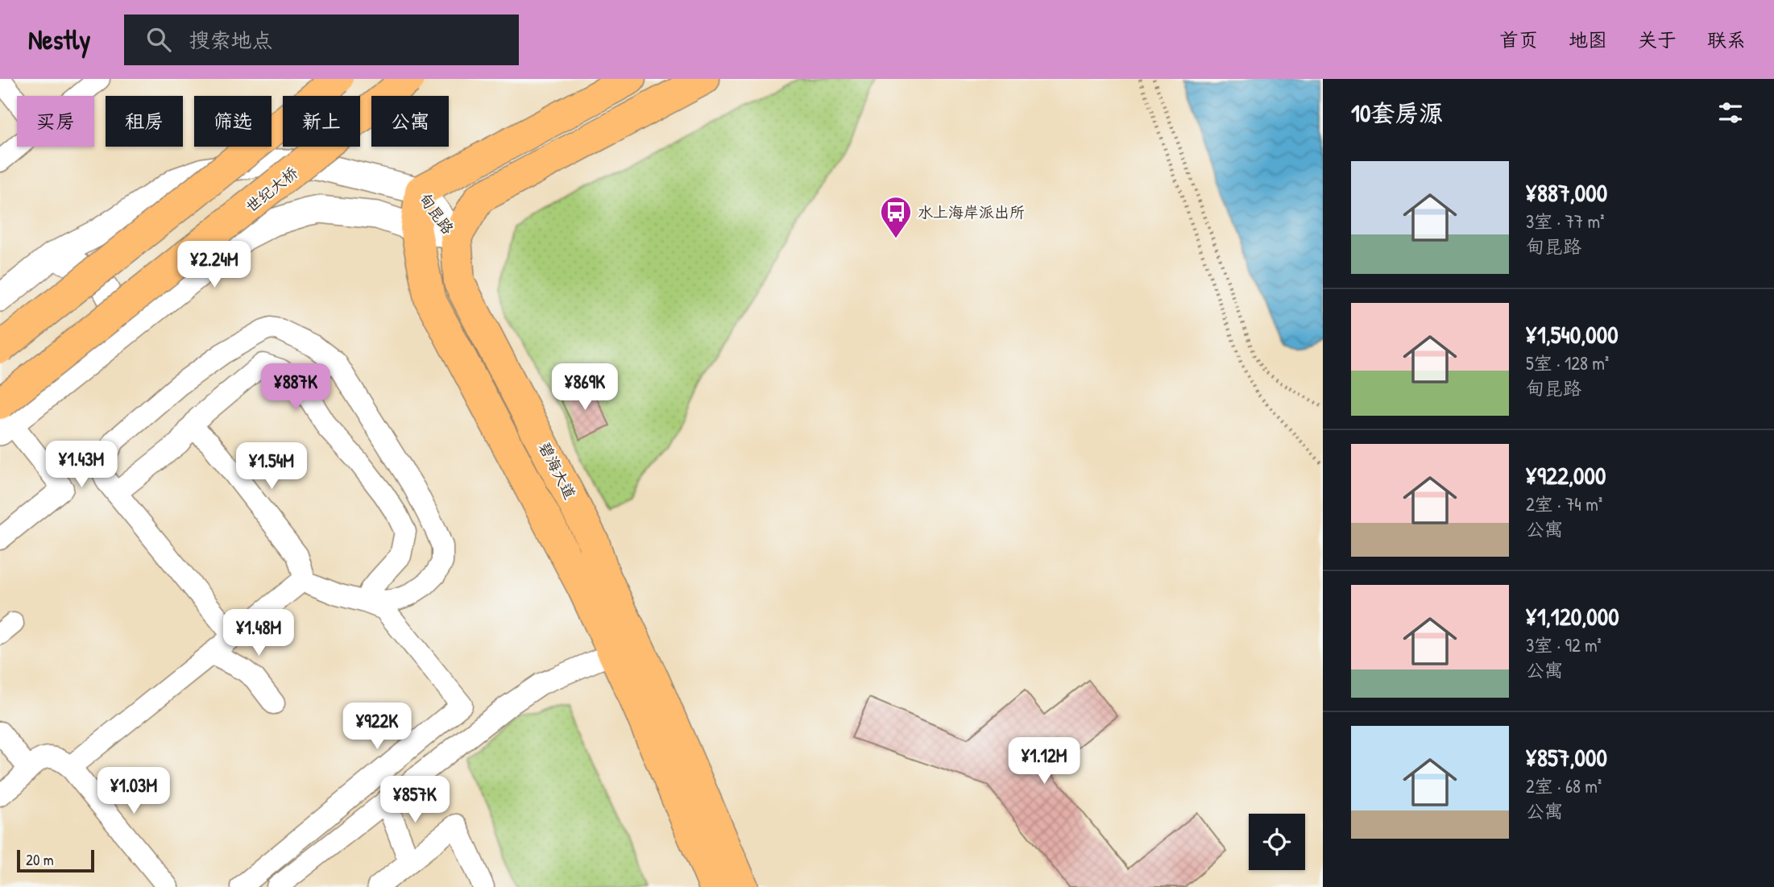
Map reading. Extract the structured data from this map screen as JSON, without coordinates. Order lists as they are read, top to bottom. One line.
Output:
{"streets":{"main road":["世纪大桥","碧海大道"],"street":["甸昆路"]},"crossings":[["世纪大桥","甸昆路"],["甸昆路","碧海大道"]],"places":{"bus stop":["水上海岸派出所"]},"scale_bar":"20 m","page":{"header":"Nestly","search":"搜索地点","nav":["首页","地图","关于","联系"],"heading":"10套房源","chip":["买房","租房","筛选","新上","公寓"],"list":[{"name":"¥887,000","note":"3室 · 77 m² · 甸昆路"},{"name":"¥1,540,000","note":"5室 · 128 m² · 甸昆路"},{"name":"¥922,000","note":"2室 · 74 m² · 公寓"},{"name":"¥1,120,000","note":"3室 · 92 m² · 公寓"},{"name":"¥857,000","note":"2室 · 68 m² · 公寓"}],"price":["¥2.24M","¥887K","¥869K","¥1.43M","¥1.54M","¥1.48M","¥922K","¥1.12M","¥1.03M","¥857K"],"scale":"20 m"}}
